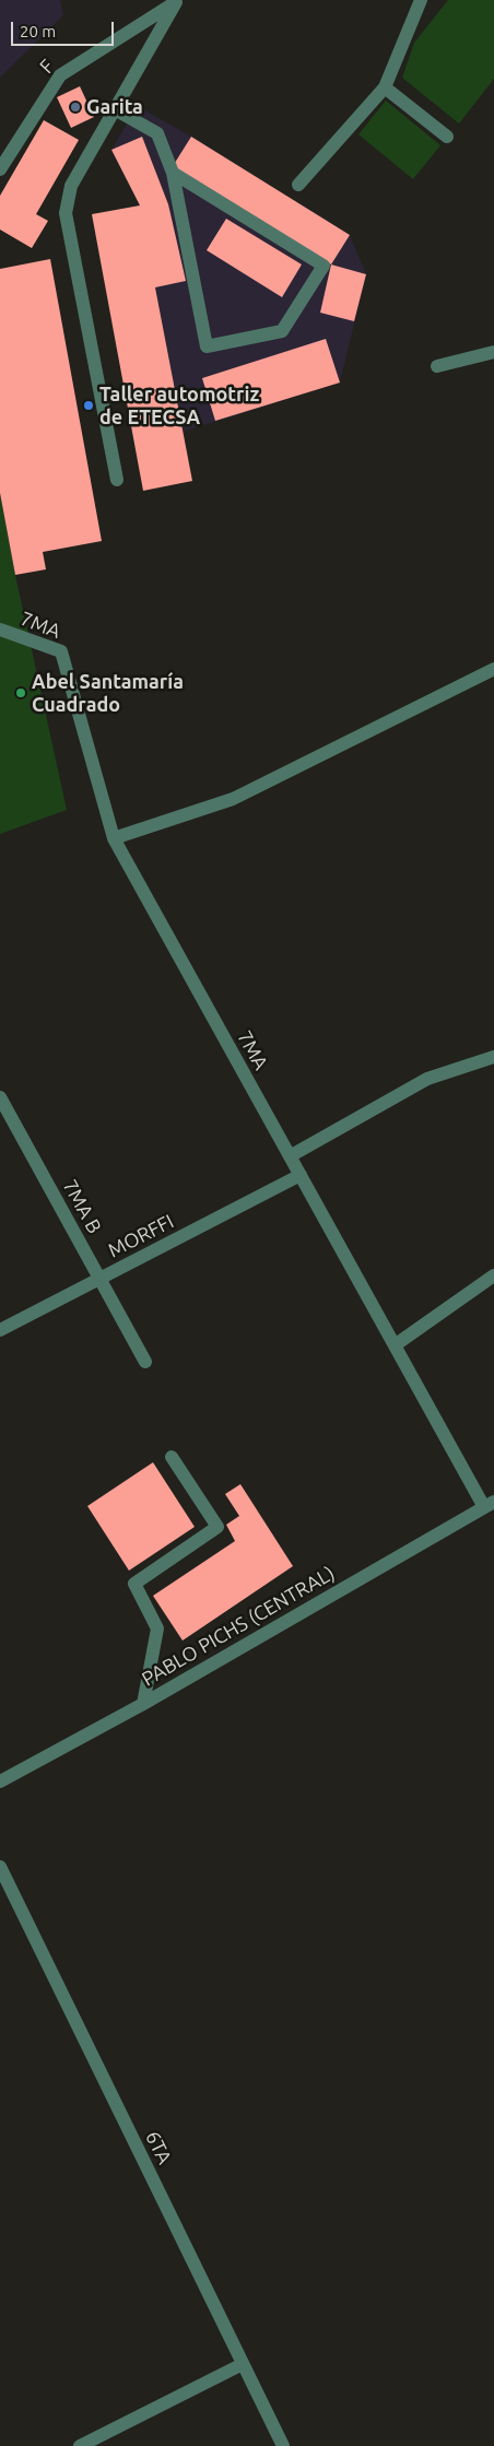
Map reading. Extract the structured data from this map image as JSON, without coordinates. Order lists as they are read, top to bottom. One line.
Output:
{"streets":{"street":["F","7MA","7MA B","MORFFI","PABLO PICHS (CENTRAL)","6TA"]},"crossings":[["7MA","MORFFI"],["7MA","PABLO PICHS (CENTRAL)"],["7MA B","MORFFI"]],"places":["Garita","Taller automotriz de ETECSA","Abel Santamaría Cuadrado"],"scale_bar":"20 m"}
